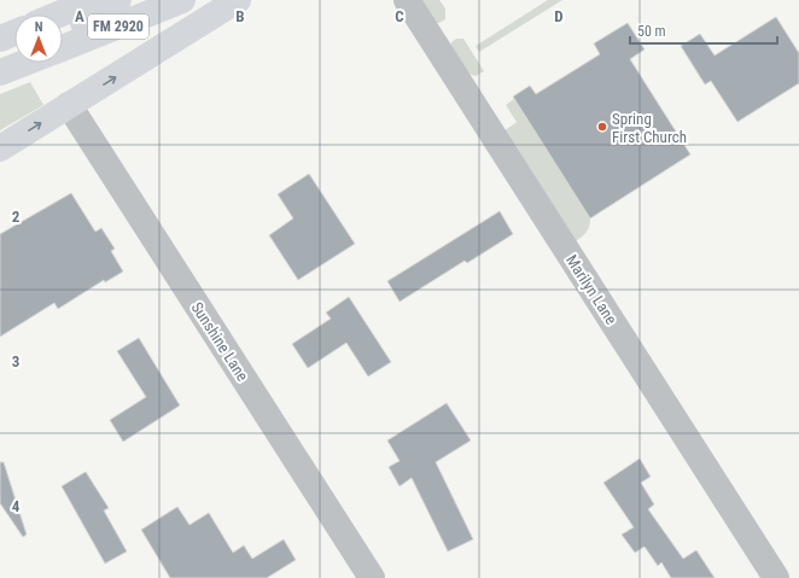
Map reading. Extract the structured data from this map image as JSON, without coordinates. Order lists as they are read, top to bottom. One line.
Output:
{"streets":{"main road":["FM 2920"],"street":["Marilyn Lane","Sunshine Lane"]},"places":["Spring First Church"],"scale_bar":"50 m","north":"top","grid":{"columns":["A","B","C","D"],"rows":["2","3","4"]}}
